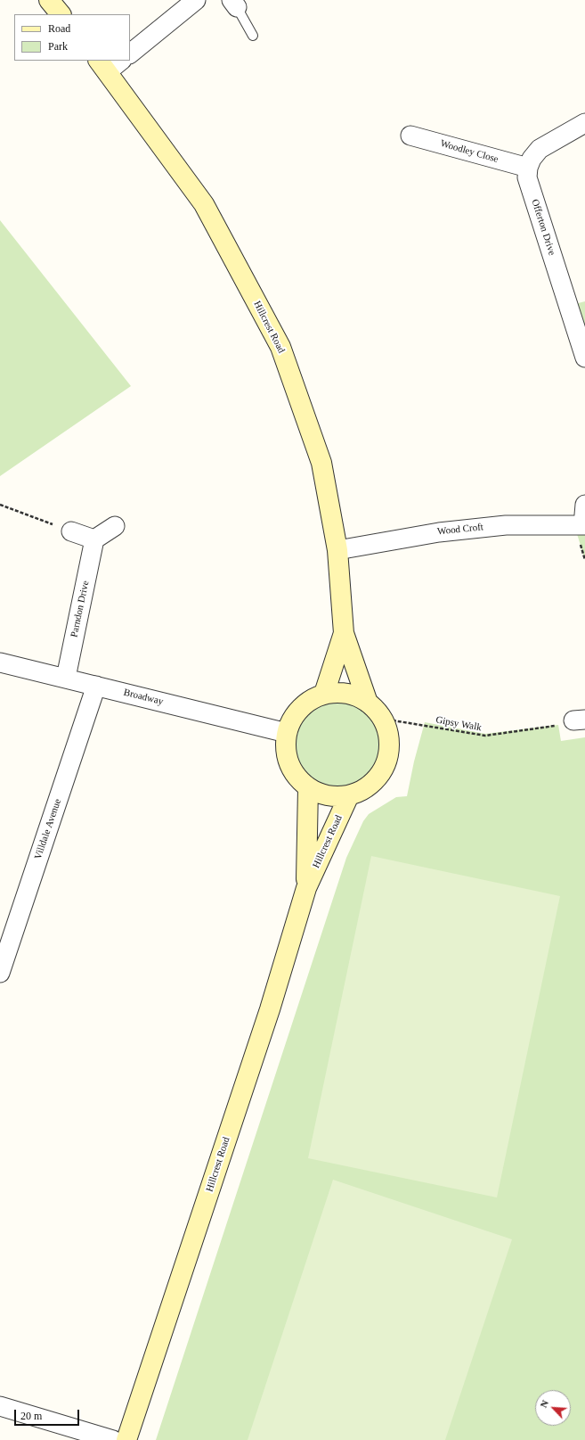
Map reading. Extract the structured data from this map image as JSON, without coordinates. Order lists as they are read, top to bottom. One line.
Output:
{"streets":{"main road":["Hillcrest Road"],"street":["Woodley Close","Offerton Drive","Wood Croft","Parndon Drive","Broadway","Villdale Avenue"],"path":["Gipsy Walk"]},"crossings":[["Woodley Close","Offerton Drive"],["Hillcrest Road","Wood Croft"],["Hillcrest Road","Broadway"],["Hillcrest Road","Gipsy Walk"],["Parndon Drive","Broadway"],["Broadway","Gipsy Walk"],["Broadway","Villdale Avenue"]],"legend":["Road","Park"],"scale_bar":"20 m","north":"top left"}
